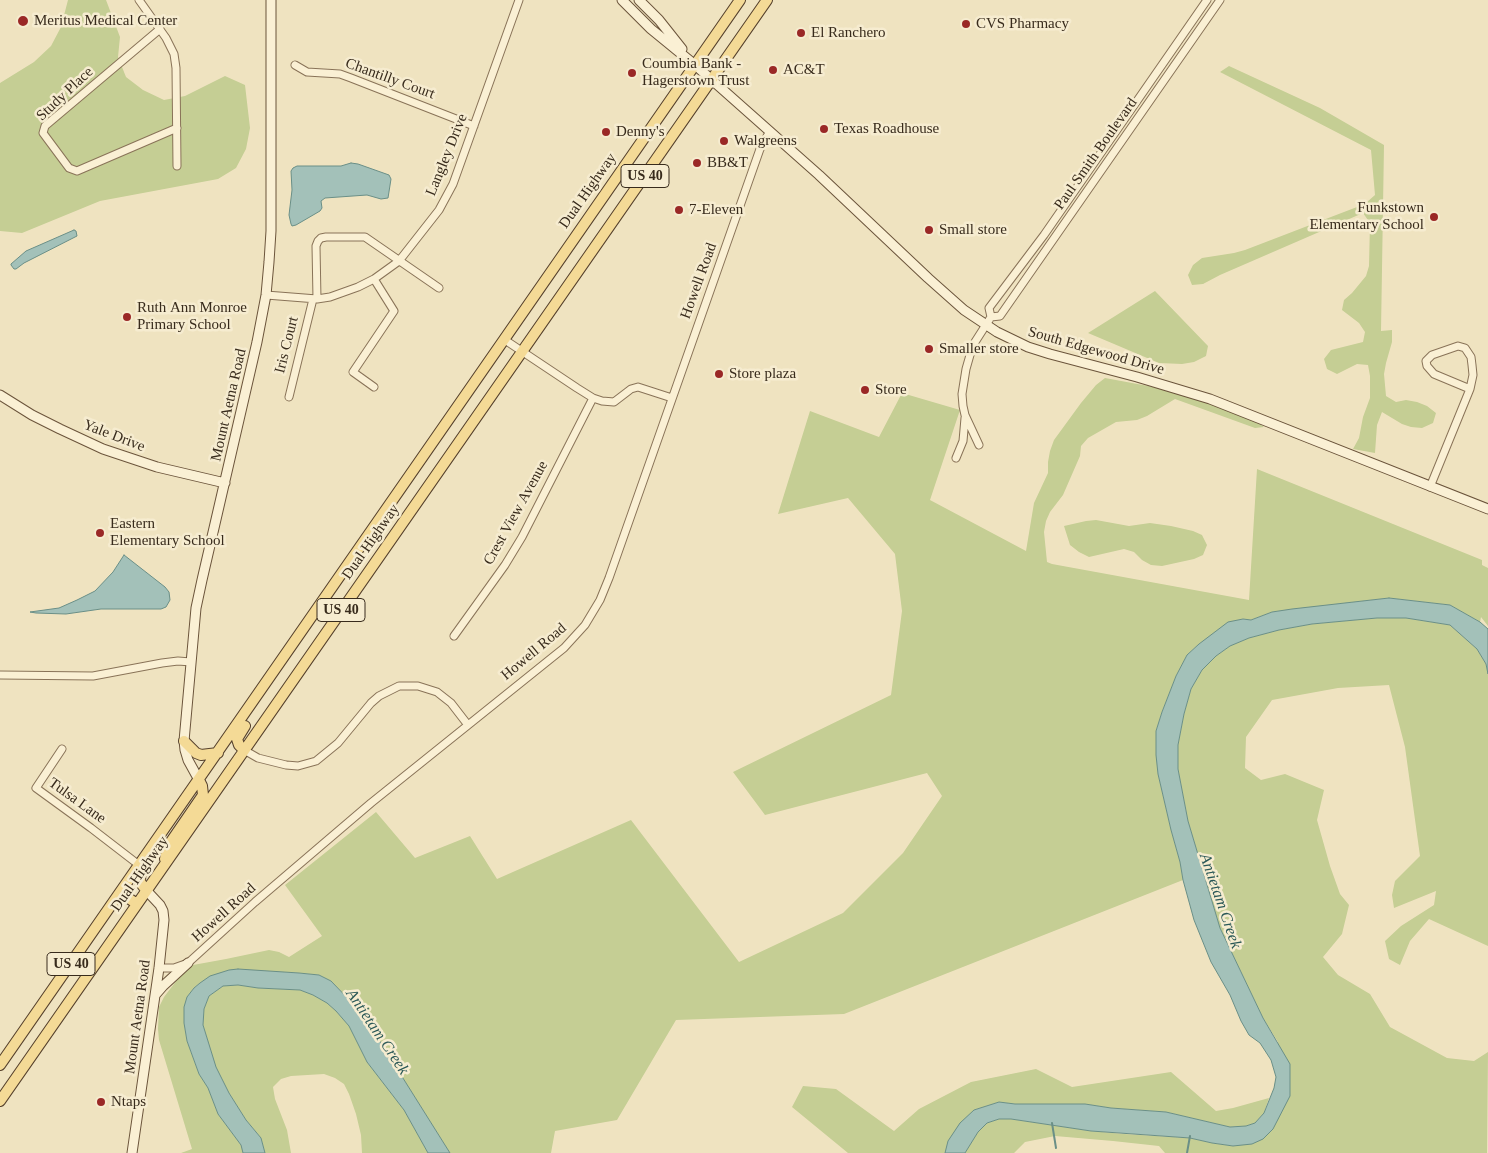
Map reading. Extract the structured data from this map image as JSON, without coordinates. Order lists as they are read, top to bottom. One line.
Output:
{"streets":{"main road":["US 40","Dual Highway"],"street":["Chantilly Court","Study Place","Paul Smith Boulevard","Langley Drive","Howell Road","Iris Court","South Edgewood Drive","Mount Aetna Road","Yale Drive","Crest View Avenue","Tulsa Lane"]},"crossings":[["Chantilly Court","Langley Drive"],["Paul Smith Boulevard","South Edgewood Drive"],["Langley Drive","Iris Court"],["Langley Drive","Mount Aetna Road"],["Dual Highway","South Edgewood Drive"],["Dual Highway","Mount Aetna Road"],["Dual Highway","Tulsa Lane"],["Howell Road","South Edgewood Drive"],["Howell Road","Mount Aetna Road"],["Mount Aetna Road","Yale Drive"]],"water":["Antietam Creek"],"places":["Meritus Medical Center","CVS Pharmacy","El Ranchero","AC&T","Coumbia Bank - Hagerstown Trust","Texas Roadhouse","Denny's","Walgreens","BB&T","7-Eleven","Funkstown Elementary School","Small store","Ruth Ann Monroe Primary School","Smaller store","Store plaza","Store","Eastern Elementary School","Ntaps"]}
